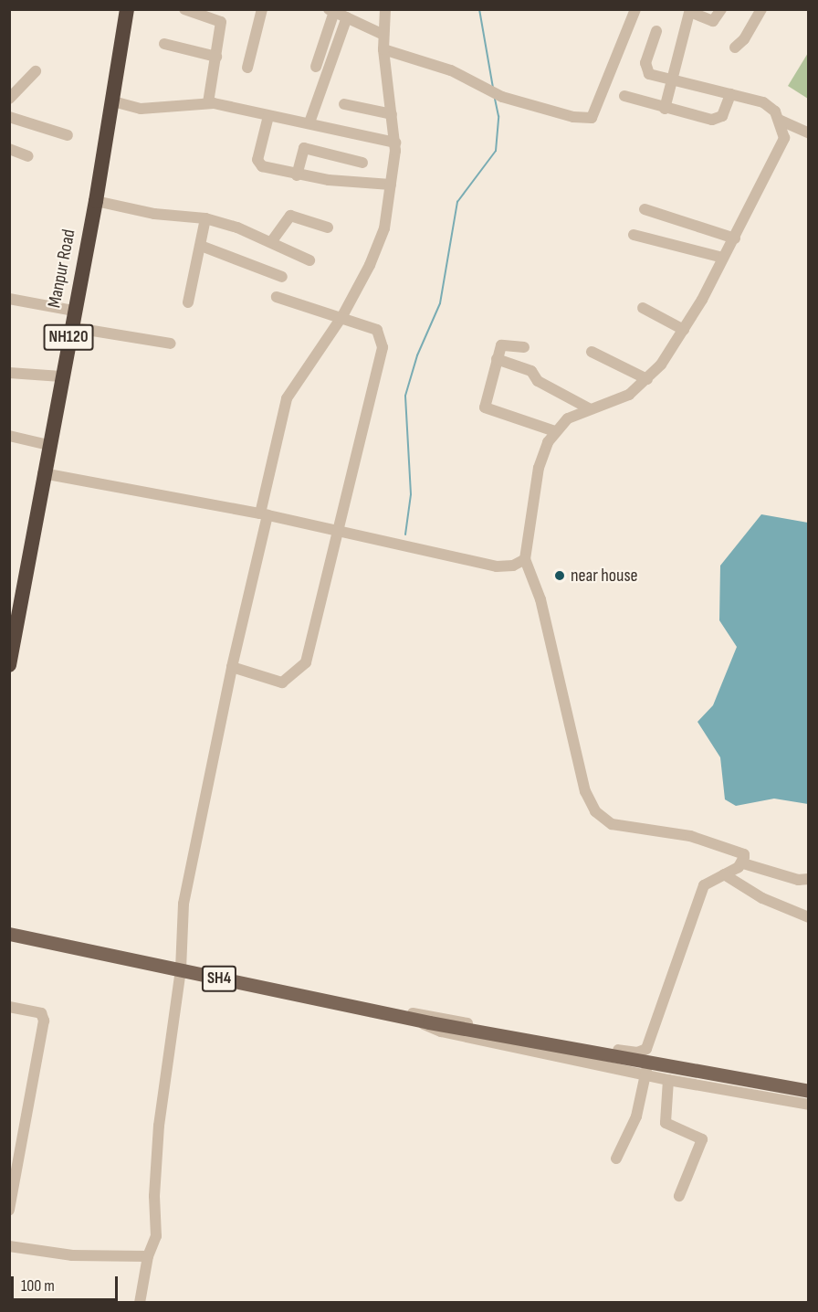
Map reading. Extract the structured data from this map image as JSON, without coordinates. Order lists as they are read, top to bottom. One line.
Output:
{"streets":{"highway":["Manpur Road","NH120"],"main road":["SH4"]},"places":["near house"],"scale_bar":"100 m"}
